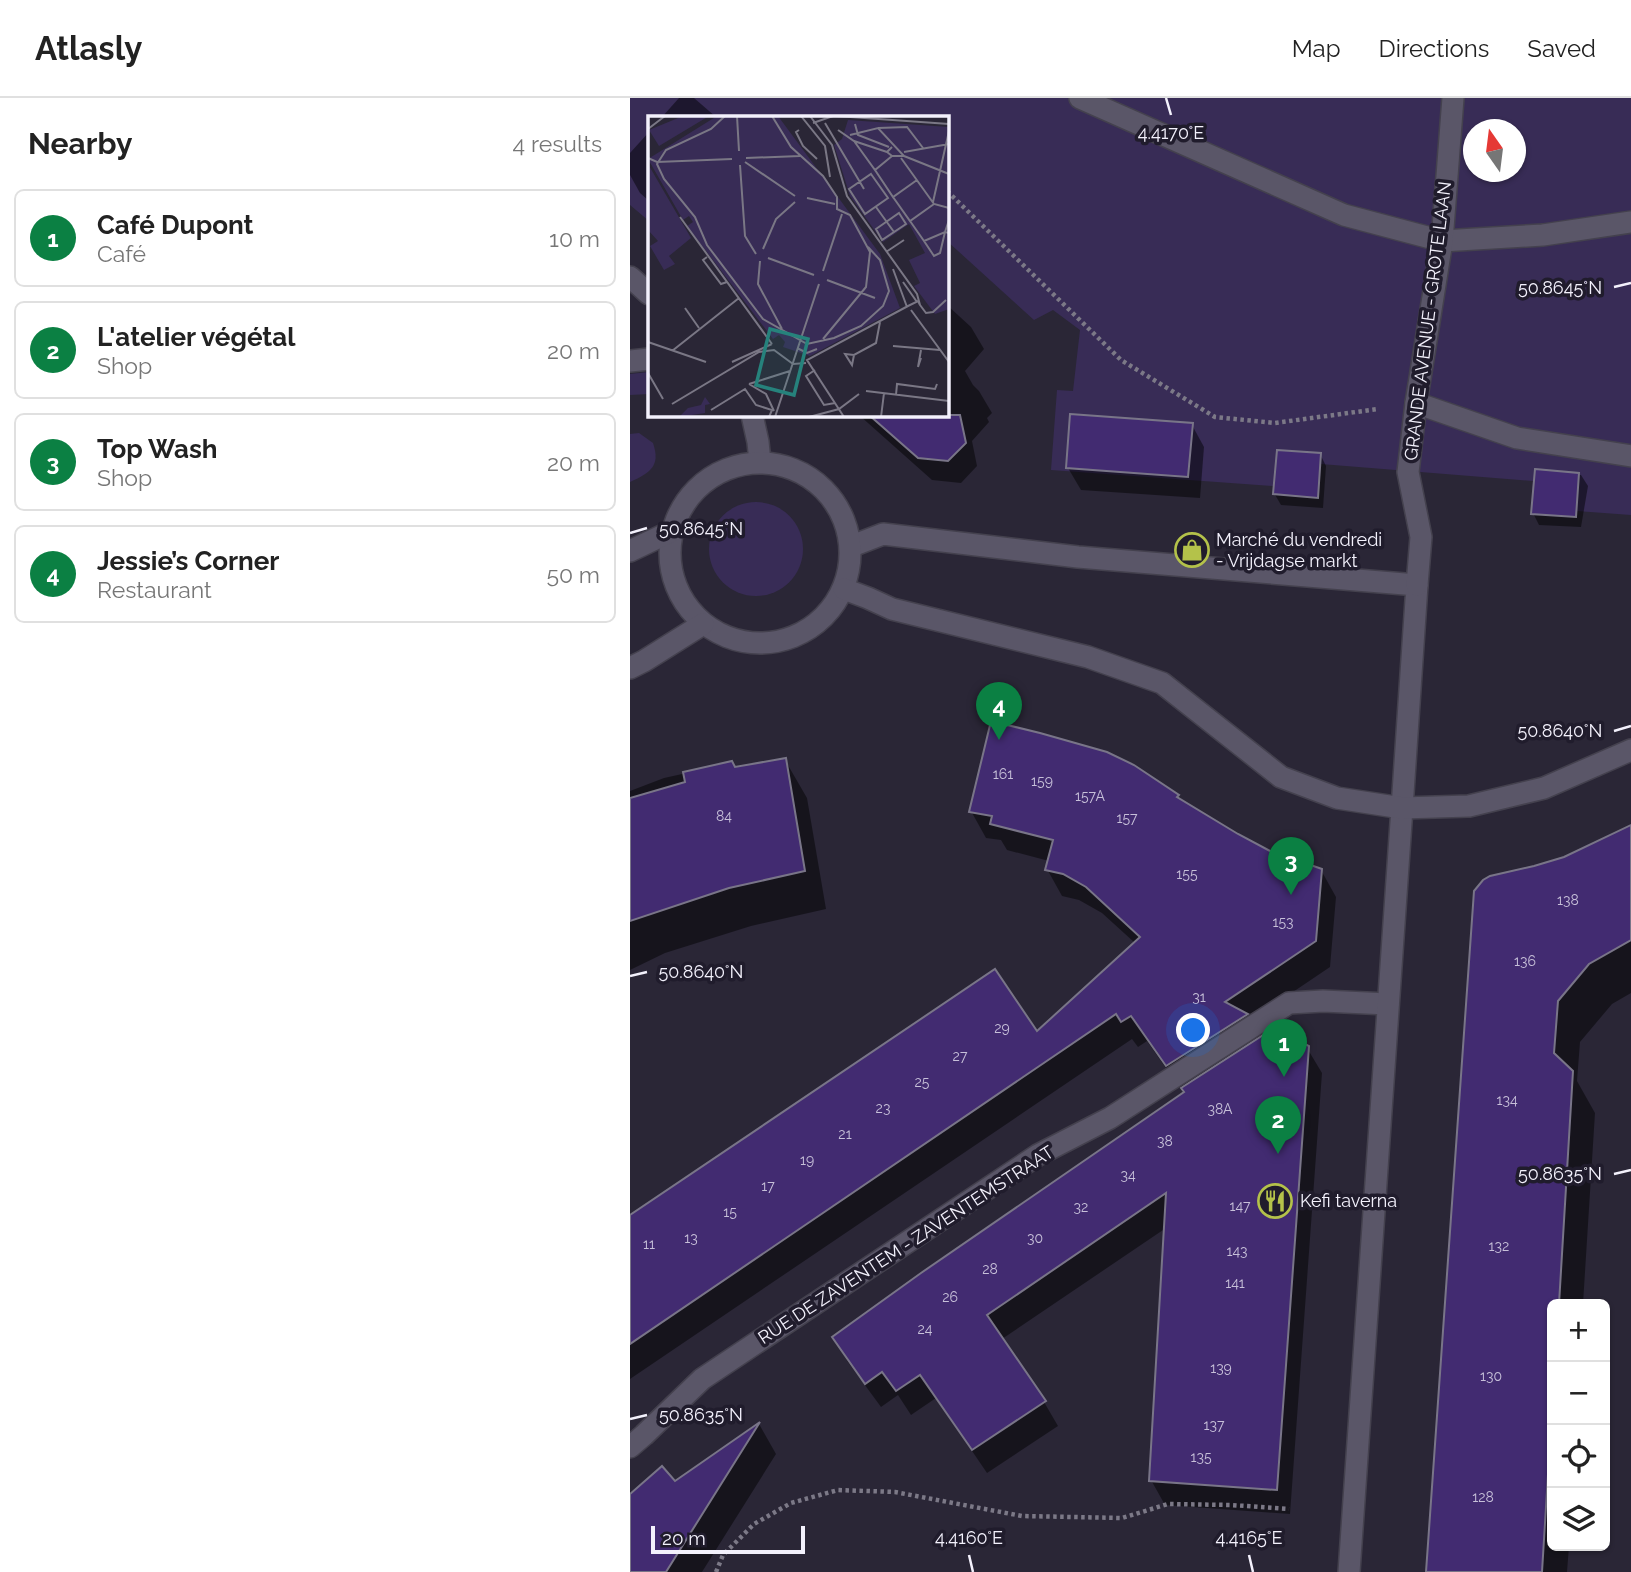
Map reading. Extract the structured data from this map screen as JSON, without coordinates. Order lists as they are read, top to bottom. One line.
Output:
{"streets":{"street":["GRANDE AVENUE - GROTE LAAN","RUE DE ZAVENTEM - ZAVENTEMSTRAAT"]},"crossings":[["GRANDE AVENUE - GROTE LAAN","RUE DE ZAVENTEM - ZAVENTEMSTRAAT"]],"places":{"shop":["Marché du vendredi - Vrijdagse markt"],"restaurant":["Kefi taverna"]},"house_numbers":["161","159","157A","84","157","155","138","153","136","31","29","27","25","134","23","38A","21","38","19","34","17","147","32","15","13","30","11","132","143","28","141","26","24","139","130","137","135","128"],"scale_bar":"20 m","north":"top","page":{"header":"Atlasly","nav":["Map","Directions","Saved"],"heading":["Nearby","4 results"],"list":[{"mark":"1","name":"Café Dupont","note":"Café","value":"10 m"},{"mark":"2","name":"L'atelier végétal","note":"Shop","value":"20 m"},{"mark":"3","name":"Top Wash","note":"Shop","value":"20 m"},{"mark":"4","name":"Jessie’s Corner","note":"Restaurant","value":"50 m"}],"pins":["4","3","1","2"],"map_buttons":["+","−"],"scale":"20 m"},"coordinates":["4.4170°E","50.8645°N","50.8640°N","50.8635°N","4.4160°E","4.4165°E"]}
